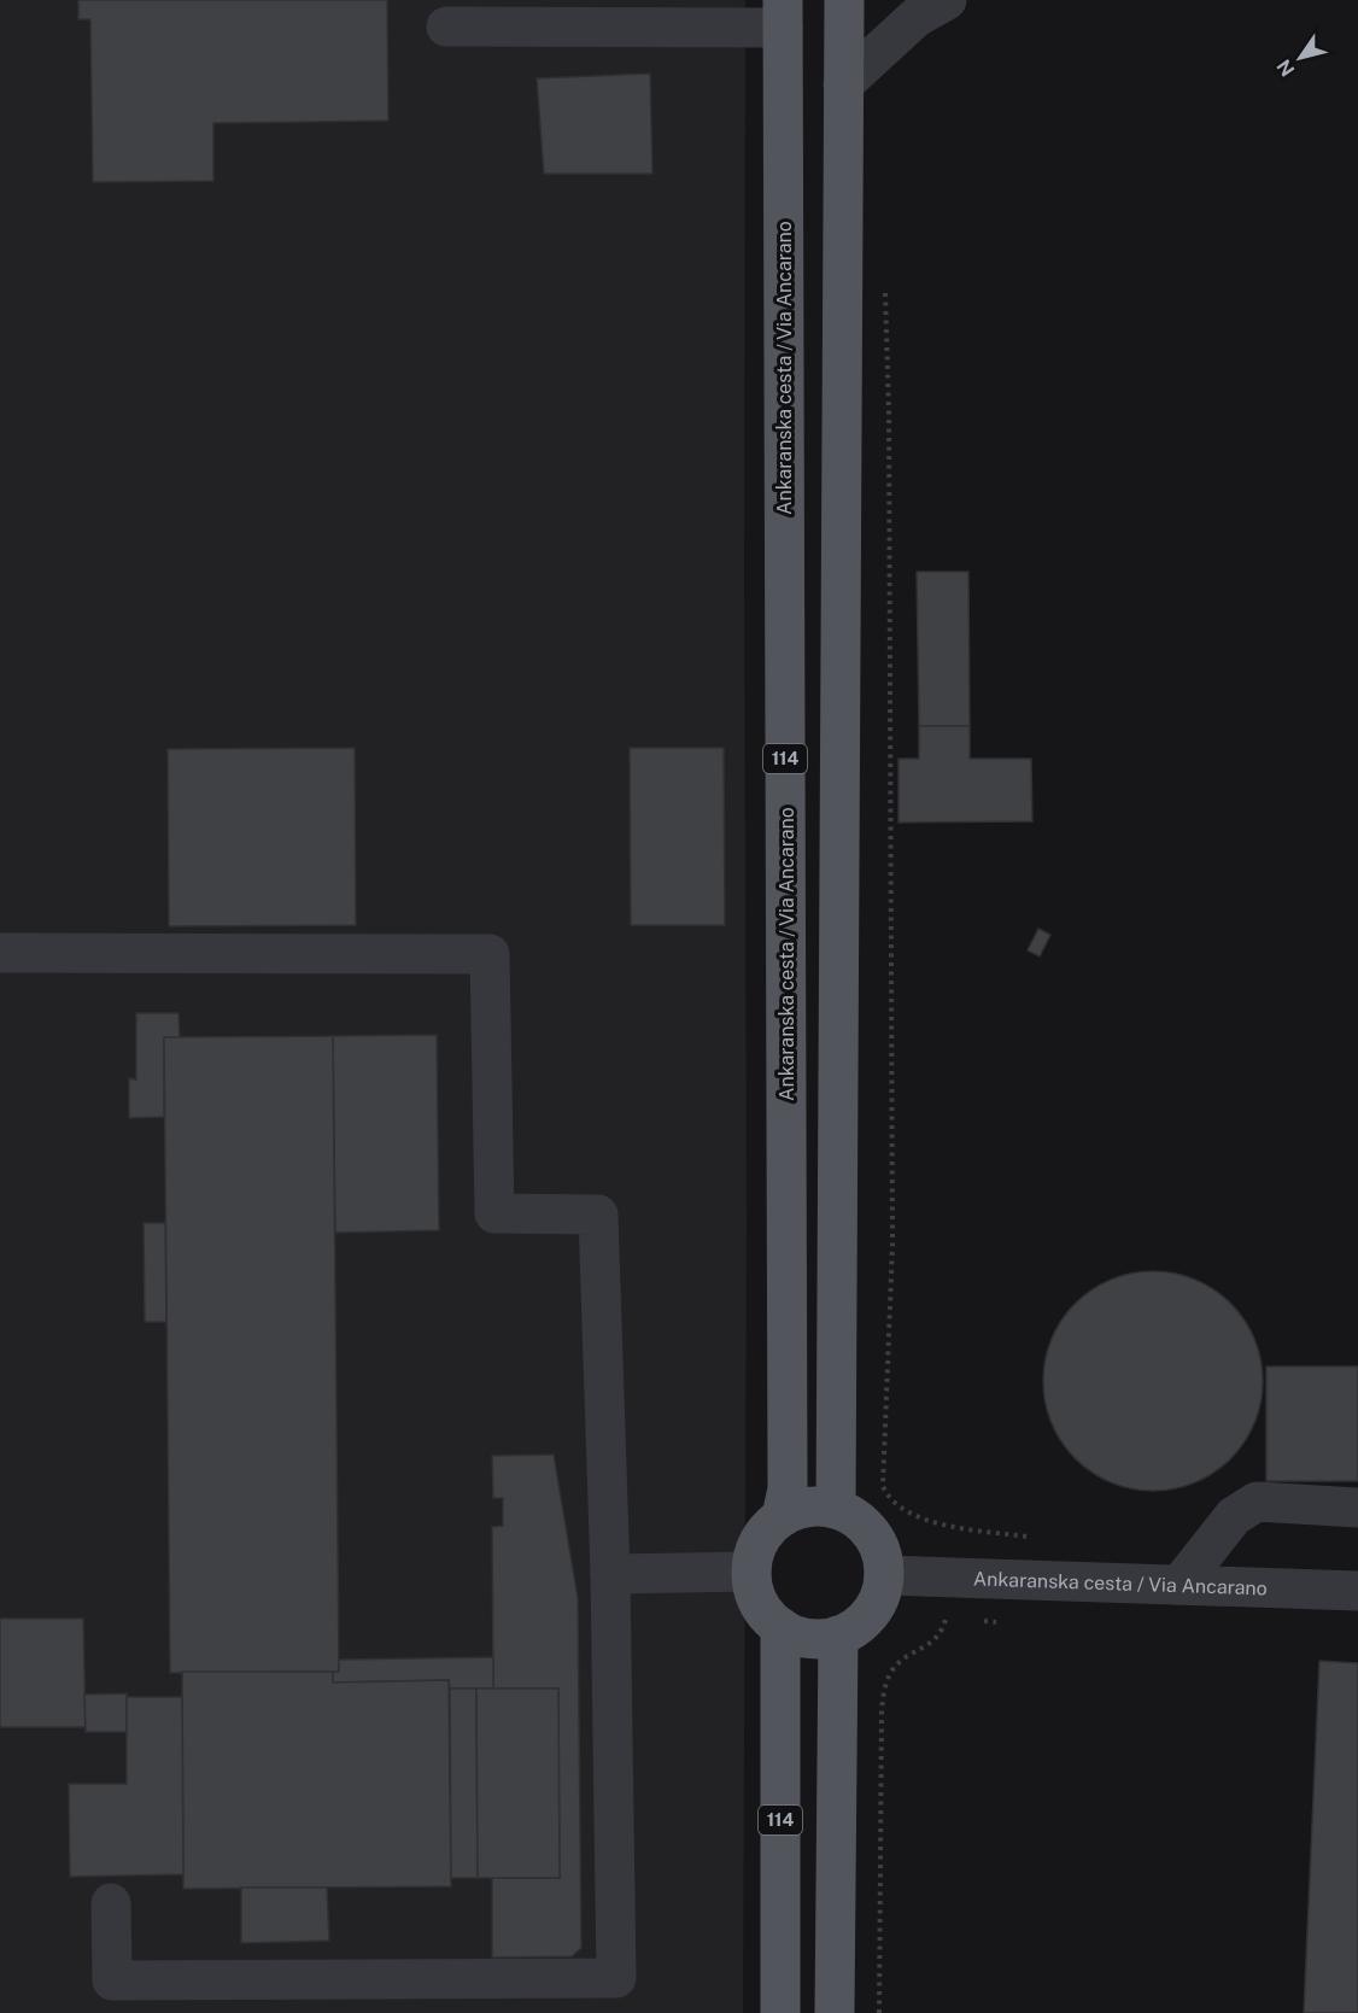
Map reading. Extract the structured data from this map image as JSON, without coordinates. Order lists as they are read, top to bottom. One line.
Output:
{"streets":{"main road":["Ankaranska cesta / Via Ancarano","114"]},"crossings":[["Ankaranska cesta / Via Ancarano","114"]],"north":"bottom left"}
